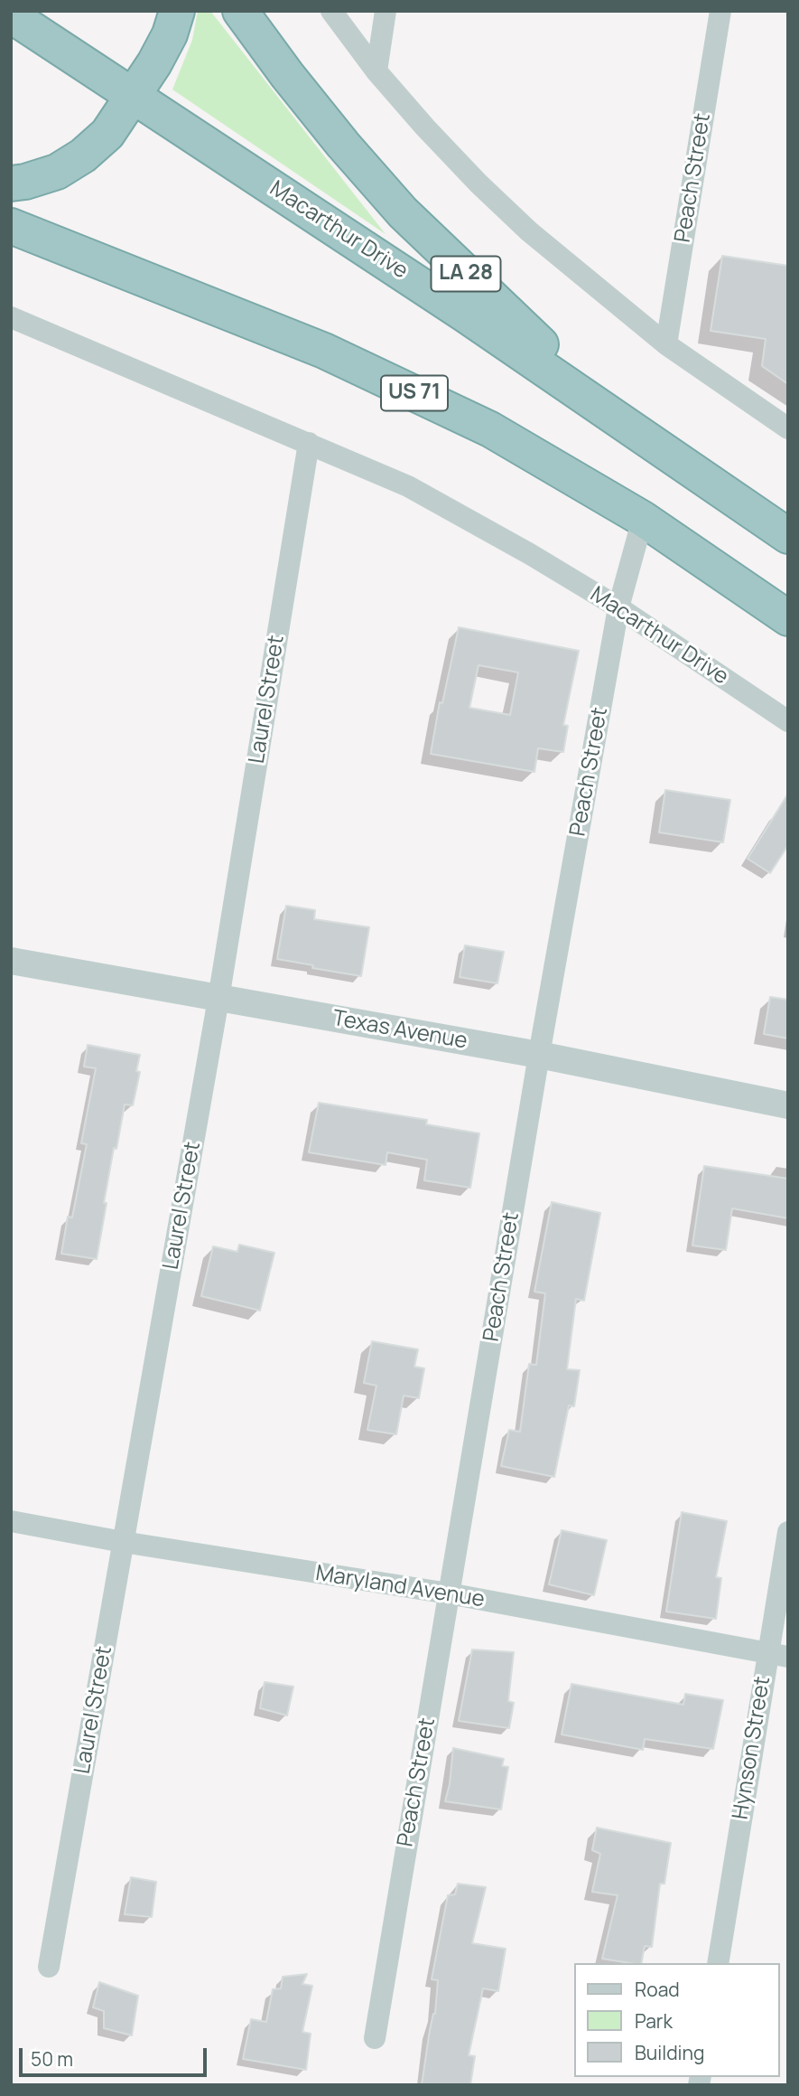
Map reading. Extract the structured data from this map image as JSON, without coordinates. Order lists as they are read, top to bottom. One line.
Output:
{"streets":{"highway":["Macarthur Drive","LA 28","US 71"],"street":["Peach Street","Laurel Street","Texas Avenue","Maryland Avenue","Hynson Street"]},"crossings":[["Peach Street","Macarthur Drive"],["Peach Street","US 71"],["Peach Street","Texas Avenue"],["Peach Street","Maryland Avenue"],["Macarthur Drive","LA 28"],["Macarthur Drive","Laurel Street"],["Laurel Street","Texas Avenue"],["Laurel Street","Maryland Avenue"],["Maryland Avenue","Hynson Street"]],"legend":["Road","Park","Building"],"scale_bar":"50 m"}
